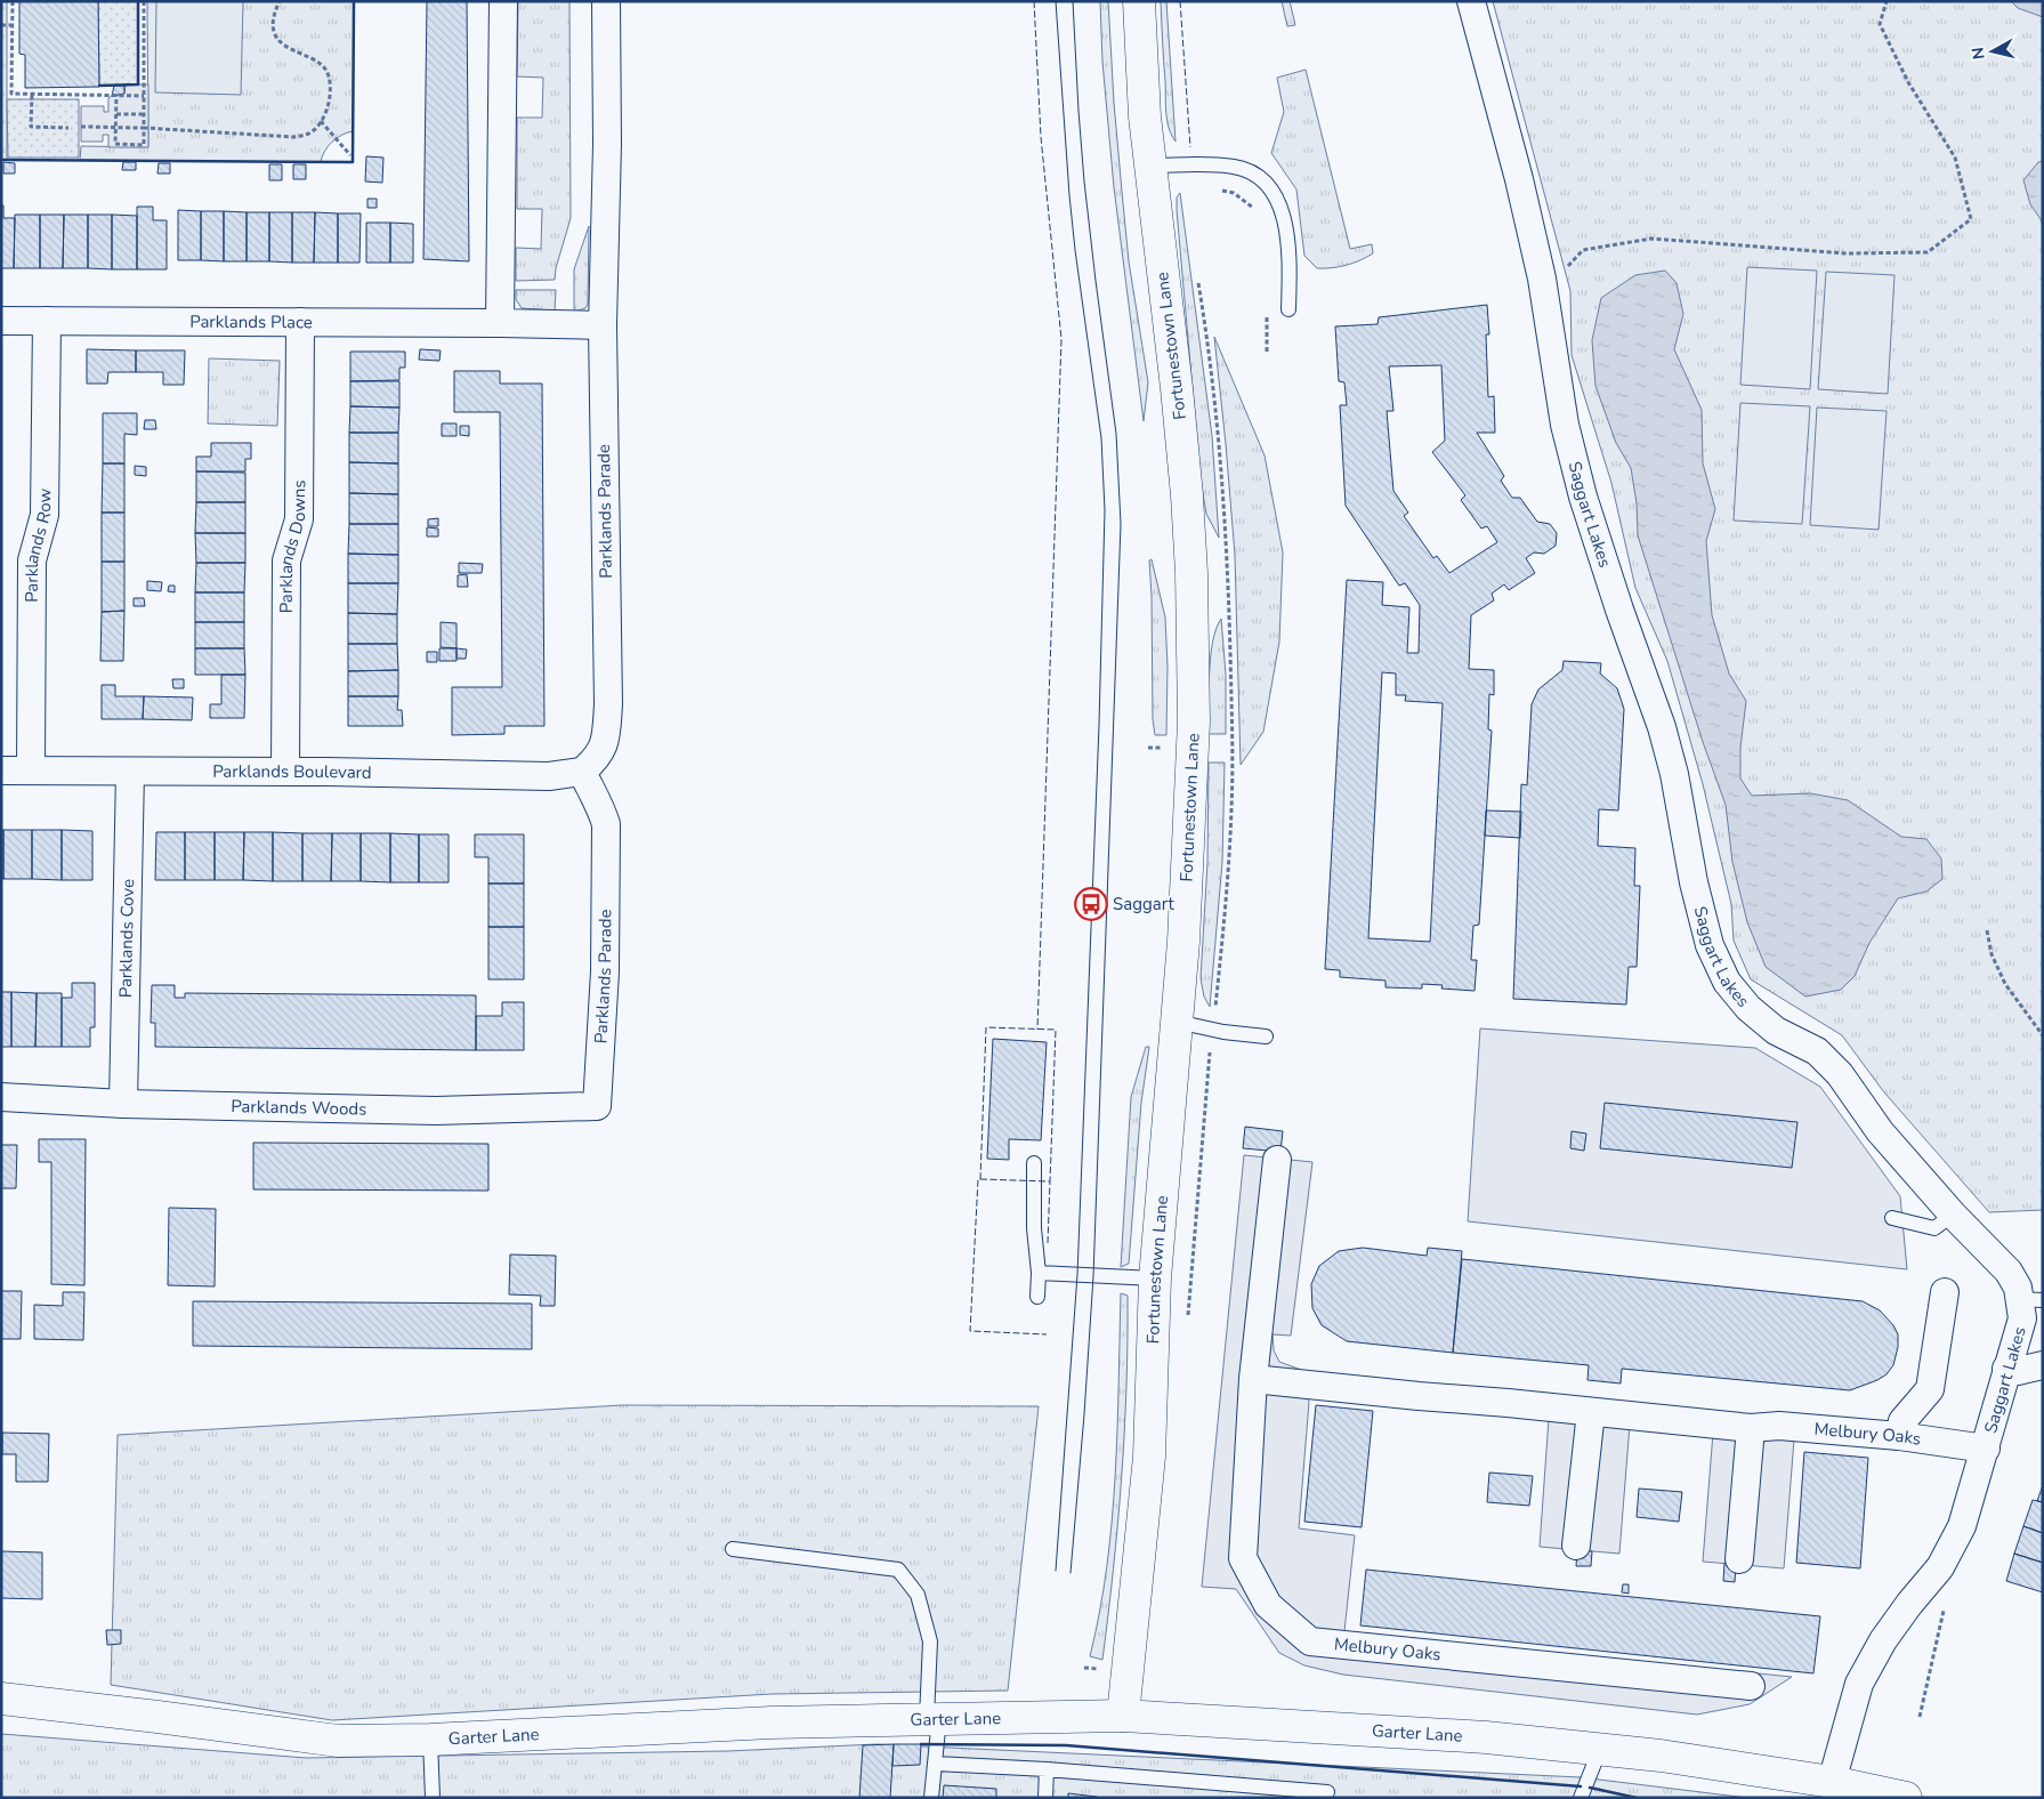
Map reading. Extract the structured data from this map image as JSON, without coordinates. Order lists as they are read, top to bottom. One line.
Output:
{"streets":{"street":["Parklands Place","Fortunestown Lane","Parklands Parade","Saggart Lakes","Parklands Row","Parklands Downs","Parklands Boulevard","Parklands Cove","Parklands Woods","Melbury Oaks","Garter Lane"]},"crossings":[["Parklands Place","Parklands Row"],["Parklands Place","Parklands Downs"],["Fortunestown Lane","Garter Lane"],["Parklands Parade","Parklands Boulevard"],["Parklands Parade","Parklands Woods"],["Saggart Lakes","Melbury Oaks"],["Saggart Lakes","Garter Lane"],["Parklands Row","Parklands Boulevard"],["Parklands Downs","Parklands Boulevard"],["Parklands Boulevard","Parklands Cove"],["Parklands Cove","Parklands Woods"]],"places":{"bus stop":["Saggart"]},"north":"left"}
